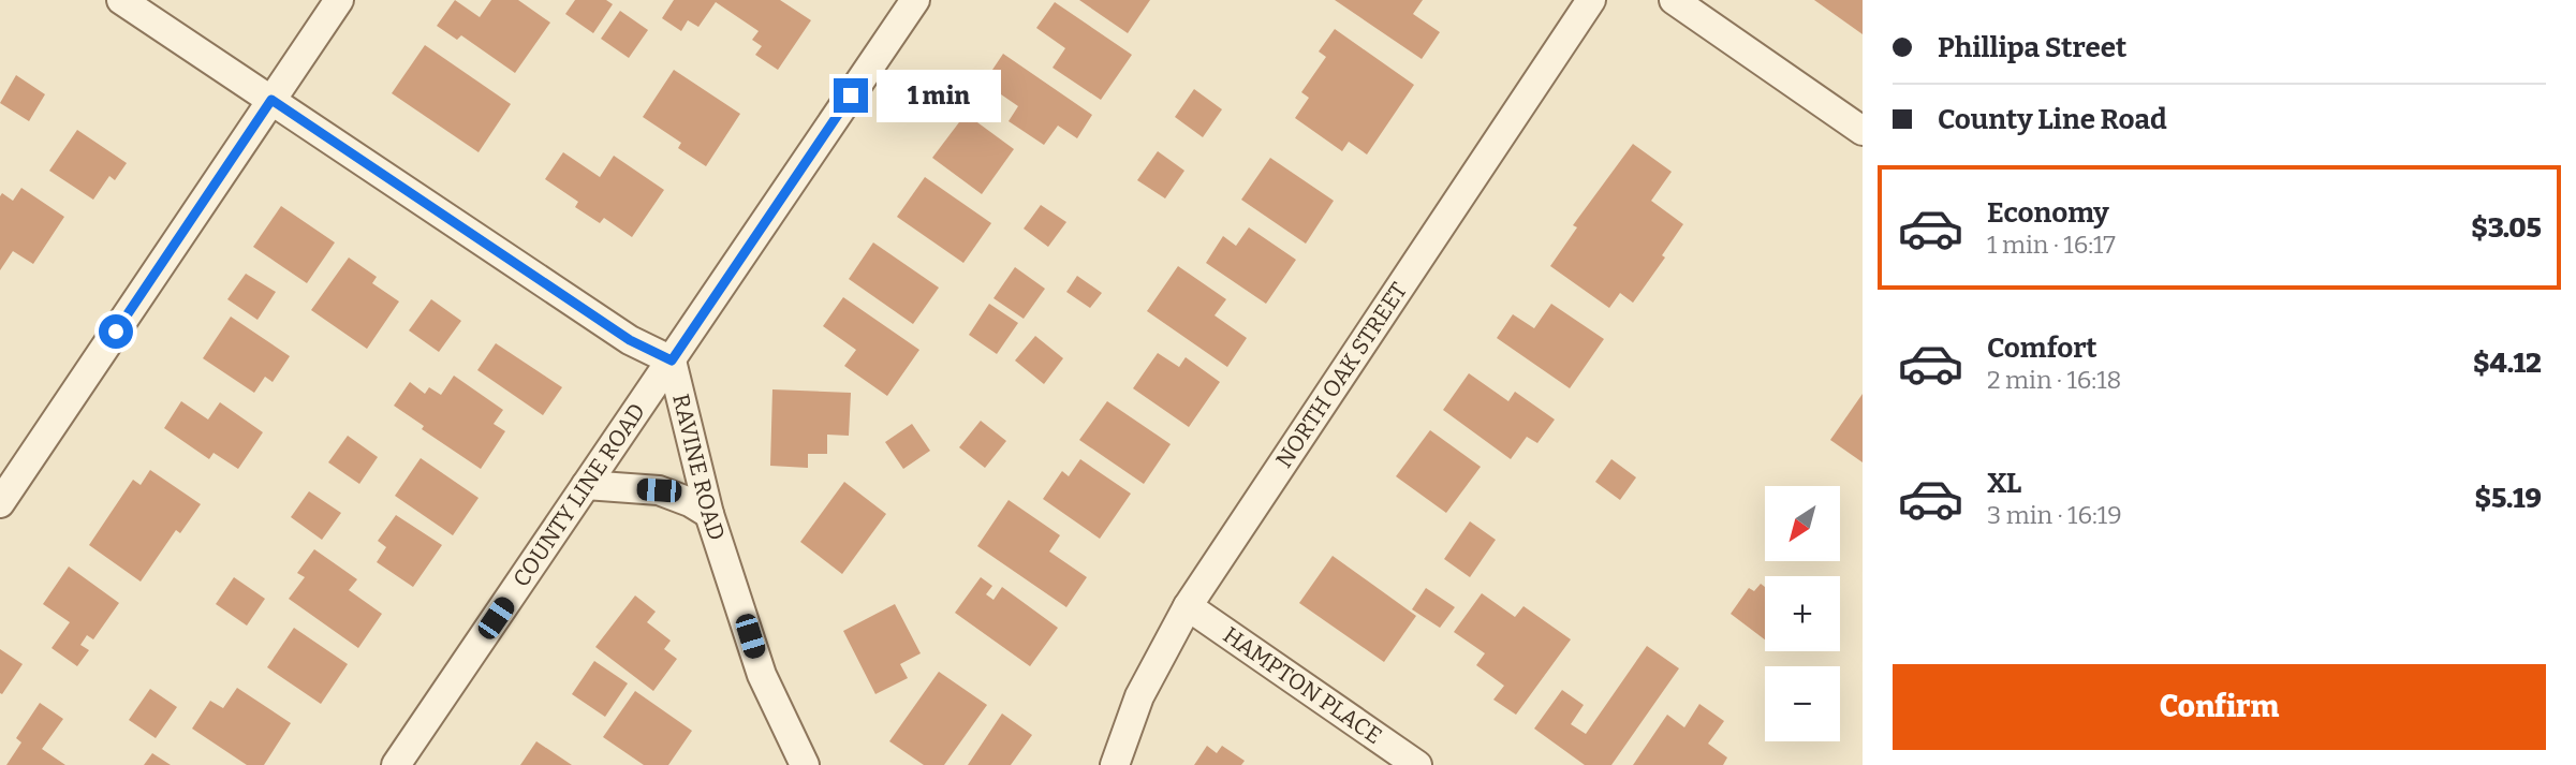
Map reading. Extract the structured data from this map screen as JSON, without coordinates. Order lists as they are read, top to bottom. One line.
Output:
{"streets":{"street":["NORTH OAK STREET","RAVINE ROAD","COUNTY LINE ROAD","HAMPTON PLACE"]},"crossings":[["NORTH OAK STREET","HAMPTON PLACE"],["RAVINE ROAD","COUNTY LINE ROAD"]],"north":"bottom left","page":{"banner":["Phillipa Street","County Line Road"],"bubble":"1 min","list":[{"name":"Economy","note":"1 min · 16:17","value":"$3.05"},{"name":"Comfort","note":"2 min · 16:18","value":"$4.12"},{"name":"XL","note":"3 min · 16:19","value":"$5.19"}],"map_buttons":["+","−"],"buttons":"Confirm"}}
